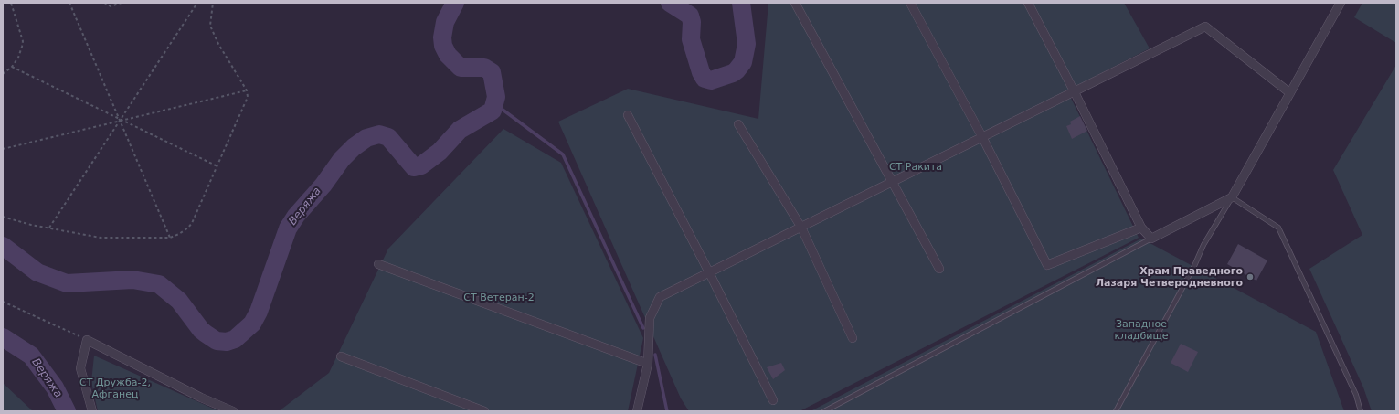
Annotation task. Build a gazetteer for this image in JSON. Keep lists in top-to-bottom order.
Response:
{
  "water": ["Веряжа"],
  "parks": [
    "СТ Ракита",
    "СТ Ветеран-2",
    "Западное кладбище",
    "СТ Дружба-2, Афганец"
  ],
  "places": ["Храм Праведного Лазаря Четверодневного"]
}
